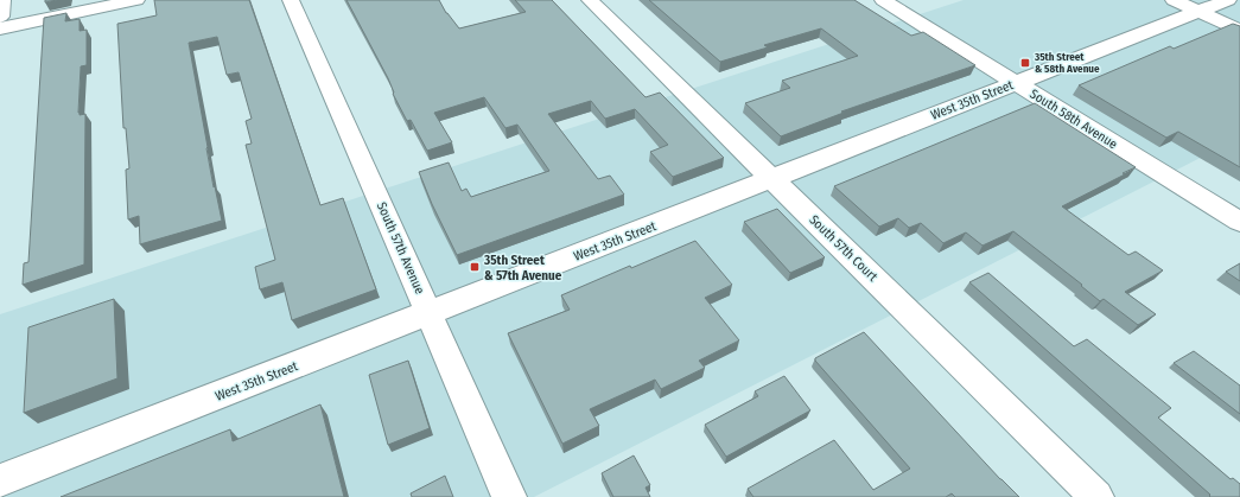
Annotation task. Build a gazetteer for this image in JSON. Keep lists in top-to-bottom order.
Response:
{
  "streets": {
    "street": [
      "West 35th Street",
      "South 58th Avenue",
      "South 57th Avenue",
      "South 57th Court"
    ]
  },
  "crossings": [
    ["West 35th Street", "South 58th Avenue"],
    ["West 35th Street", "South 57th Avenue"],
    ["West 35th Street", "South 57th Court"]
  ],
  "places": {
    "transit": ["35th Street & 58th Avenue", "35th Street & 57th Avenue"]
  }
}
